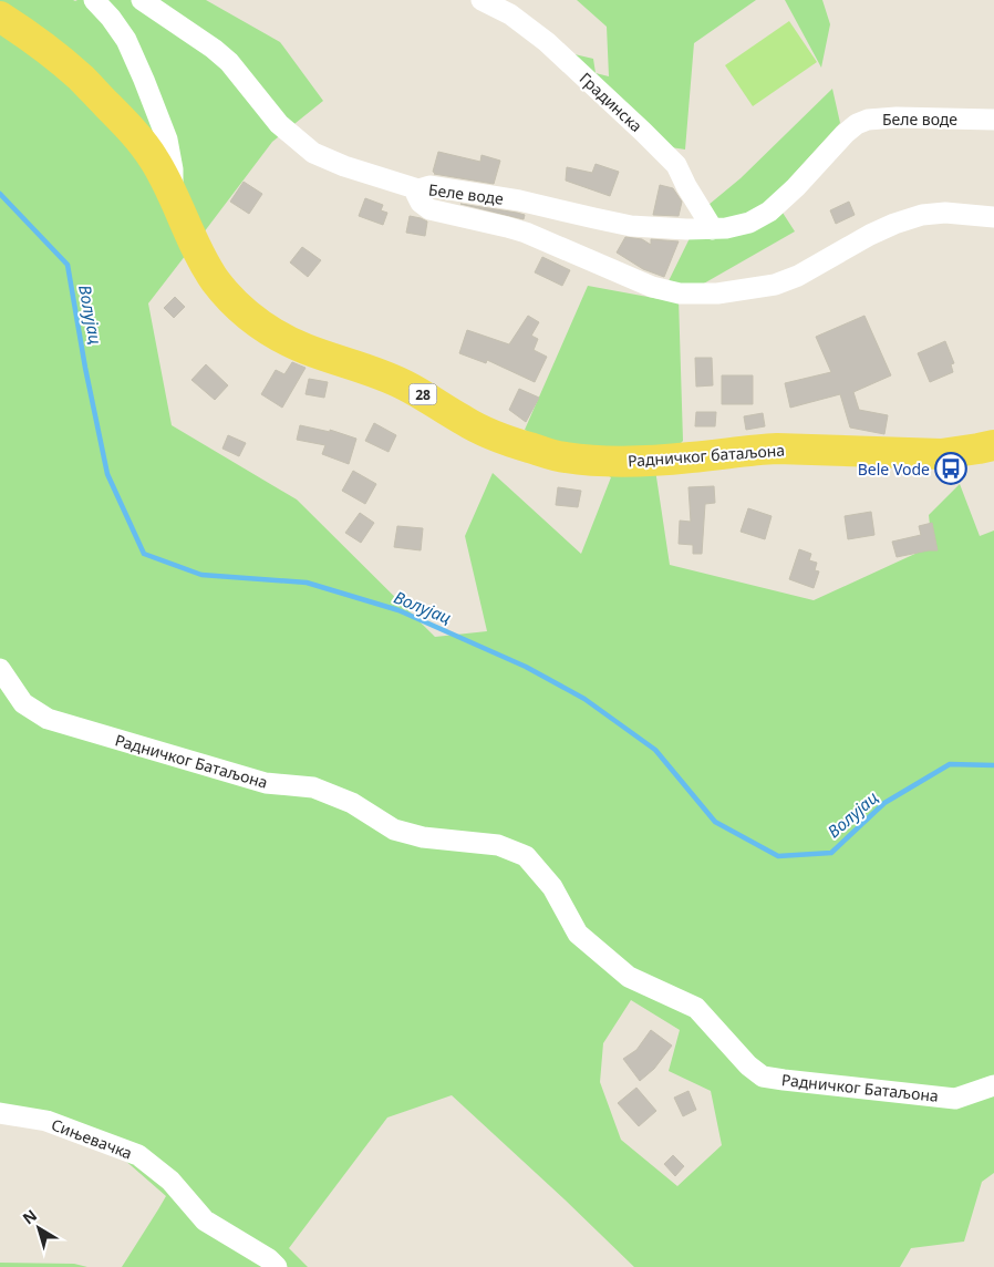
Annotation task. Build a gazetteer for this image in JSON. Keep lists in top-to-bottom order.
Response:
{
  "streets": {
    "main road": ["28", "Радничког батаљона"],
    "street": [
      "Градинска",
      "Беле воде",
      "Радничког Батаљона",
      "Сињевачка"
    ]
  },
  "crossings": [
    ["Градинска", "Беле воде"]
  ],
  "water": ["Волујац"],
  "places": {
    "bus stop": ["Bele Vode"]
  },
  "north": "top left"
}
